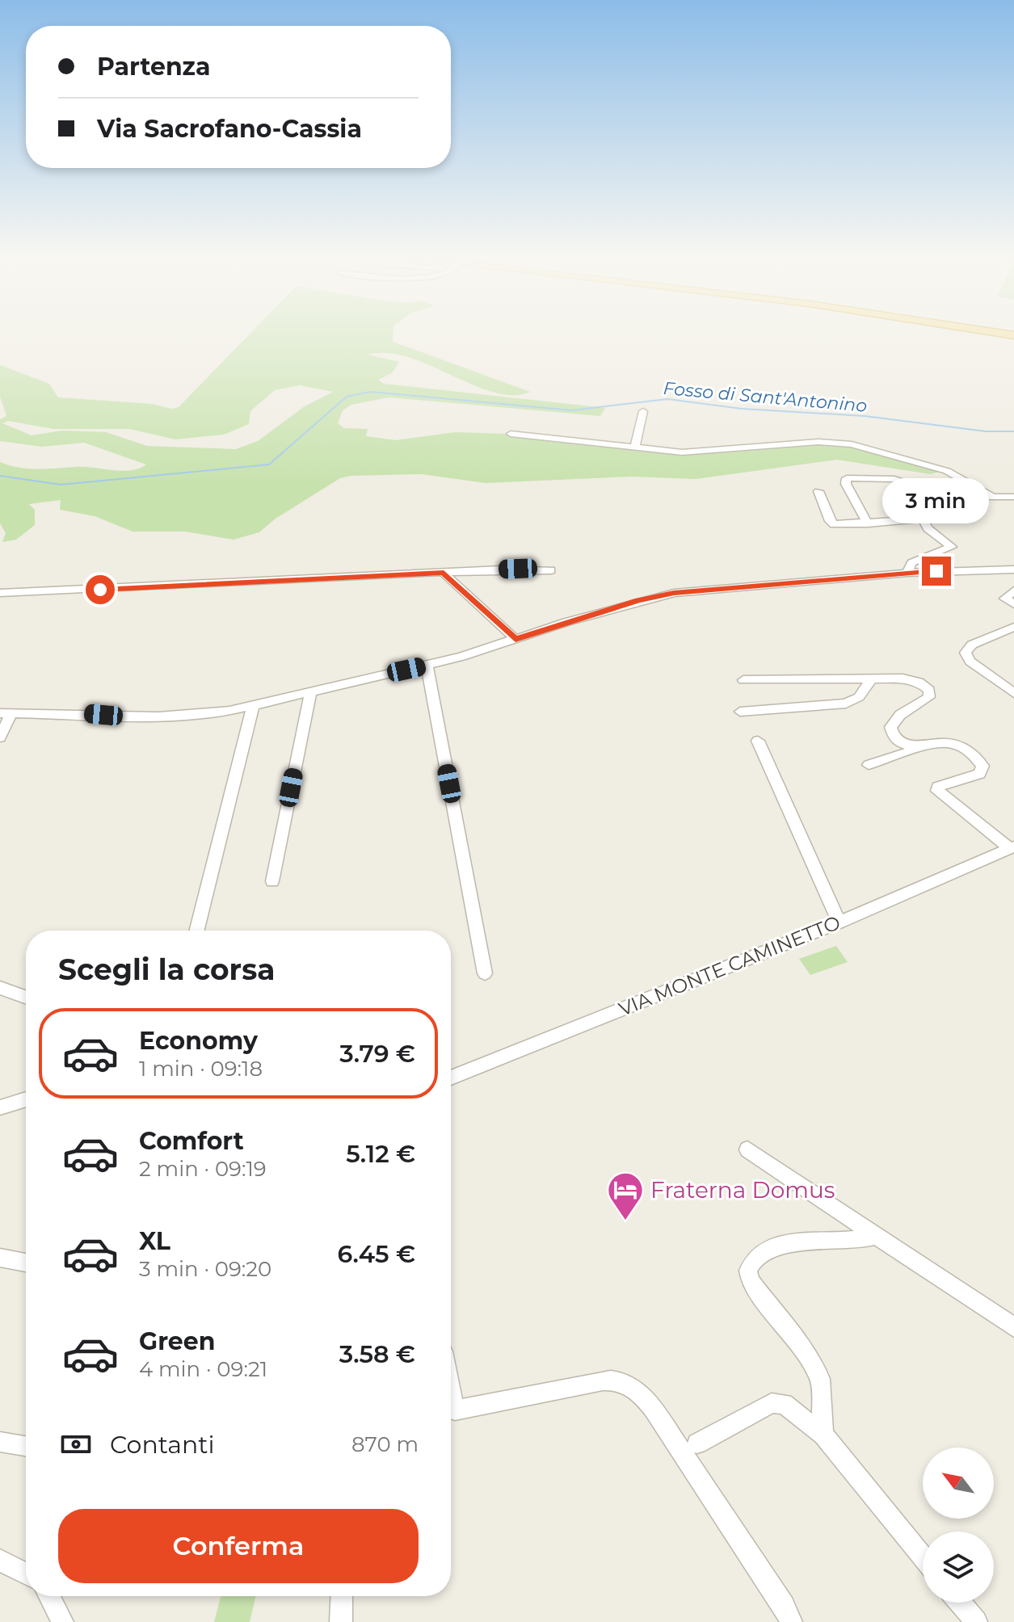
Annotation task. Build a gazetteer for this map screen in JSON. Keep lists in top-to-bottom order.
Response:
{
  "streets": {
    "street": ["VIA MONTE CAMINETTO"]
  },
  "water": ["Fosso di Sant'Antonino"],
  "places": {
    "hotel": ["Fraterna Domus"]
  },
  "north": "top left",
  "page": {
    "banner": ["Partenza", "Via Sacrofano-Cassia"],
    "bubble": "3 min",
    "heading": "Scegli la corsa",
    "list": [
      {
        "name": "Economy",
        "note": "1 min · 09:18",
        "value": "3.79 €"
      },
      {
        "name": "Comfort",
        "note": "2 min · 09:19",
        "value": "5.12 €"
      },
      {
        "name": "XL",
        "note": "3 min · 09:20",
        "value": "6.45 €"
      },
      {
        "name": "Green",
        "note": "4 min · 09:21",
        "value": "3.58 €"
      }
    ],
    "pay": ["Contanti", "870 m"],
    "buttons": "Conferma"
  }
}
